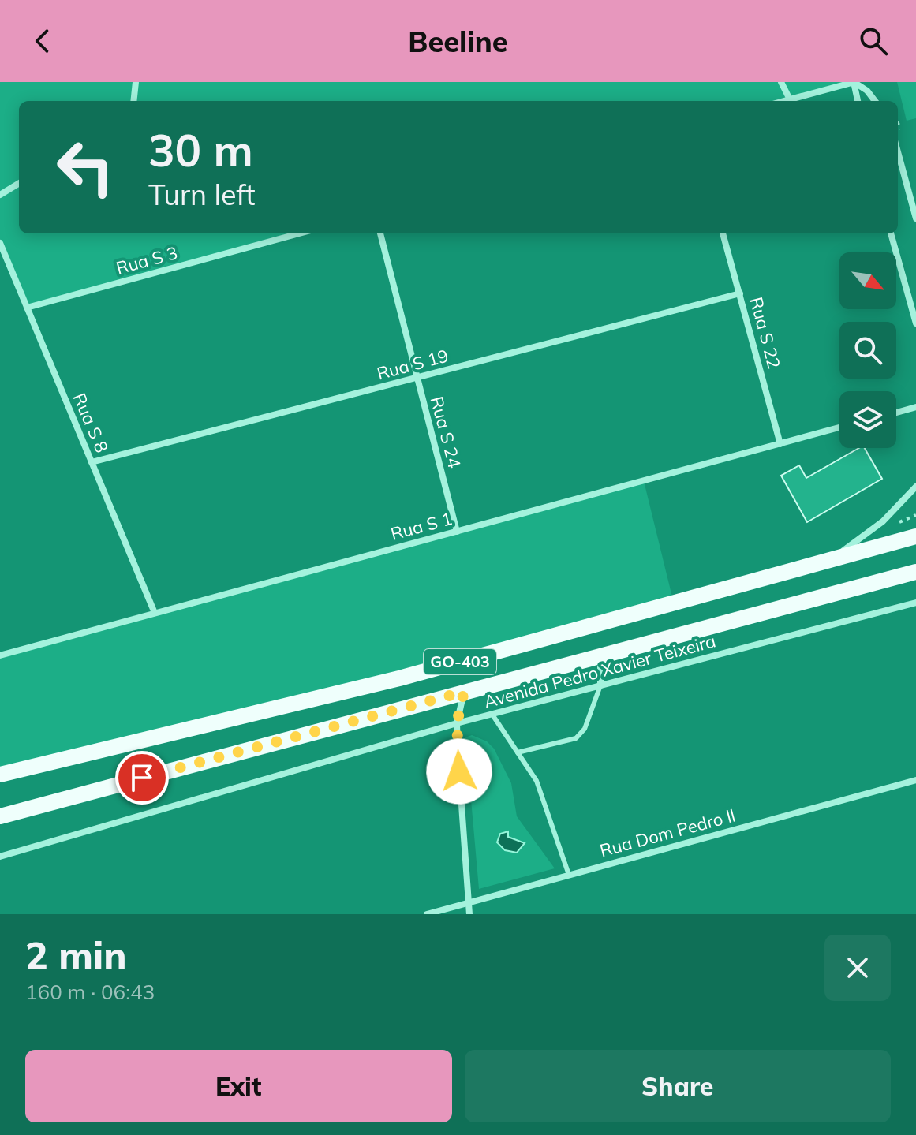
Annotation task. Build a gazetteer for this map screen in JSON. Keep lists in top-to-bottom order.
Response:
{
  "streets": {
    "main road": ["GO-403"],
    "street": [
      "Rua S 3",
      "Rua S 22",
      "Rua S 19",
      "Rua S 8",
      "Rua S 24",
      "Rua S 1",
      "Avenida Pedro Xavier Teixeira",
      "Rua Dom Pedro ll"
    ]
  },
  "crossings": [
    ["Rua S 3", "Rua S 8"],
    ["Rua S 22", "Rua S 19"],
    ["Rua S 22", "Rua S 1"],
    ["Rua S 19", "Rua S 8"],
    ["Rua S 19", "Rua S 24"],
    ["Rua S 8", "Rua S 1"],
    ["Rua S 24", "Rua S 1"]
  ],
  "north": "bottom right",
  "page": {
    "header": "Beeline",
    "turn": ["30 m", "Turn left"],
    "heading": ["2 min", "160 m · 06:43"],
    "buttons": ["Exit", "Share"]
  }
}
